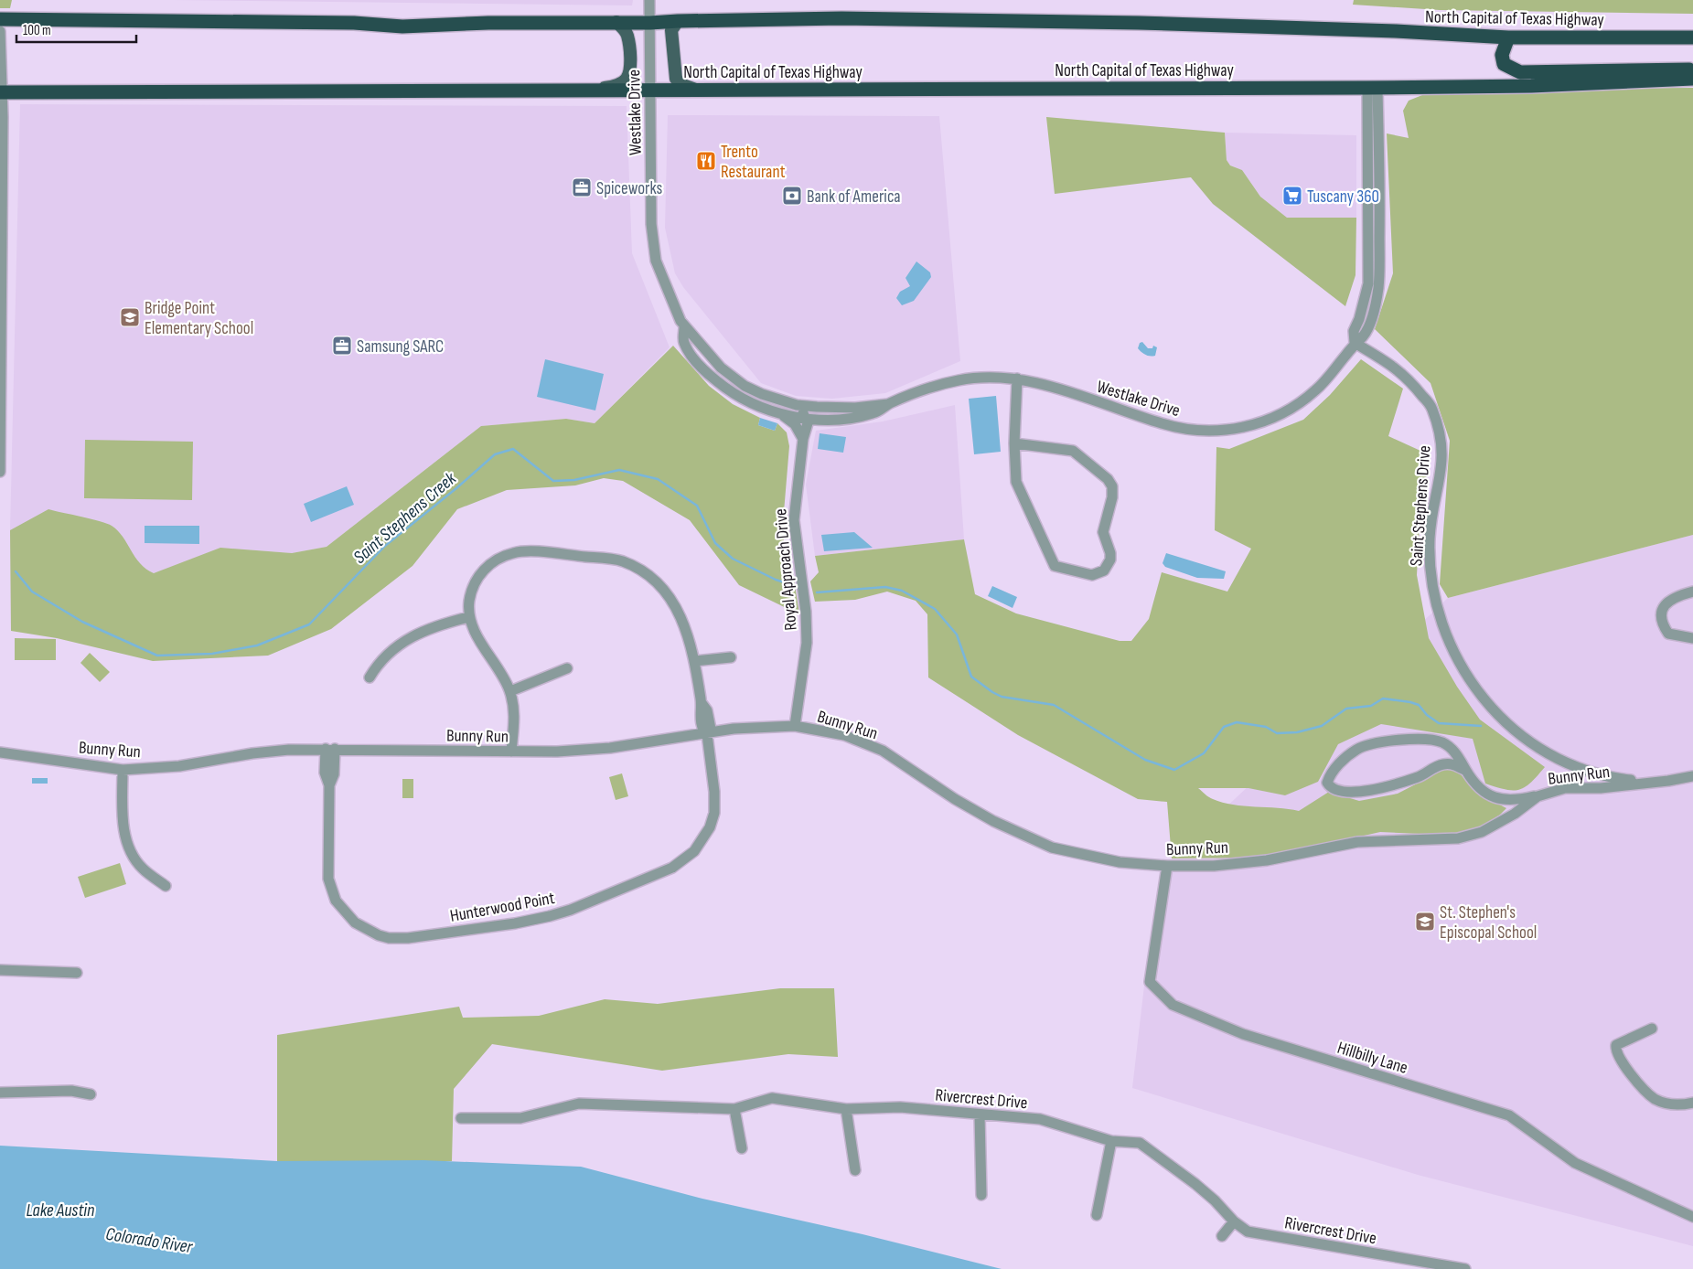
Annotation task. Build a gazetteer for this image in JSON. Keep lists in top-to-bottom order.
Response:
{
  "streets": {
    "highway": ["North Capital of Texas Highway"],
    "street": [
      "Westlake Drive",
      "Saint Stephens Drive",
      "Royal Approach Drive",
      "Bunny Run",
      "Hunterwood Point",
      "Hillbilly Lane",
      "Rivercrest Drive"
    ]
  },
  "crossings": [
    ["North Capital of Texas Highway", "Westlake Drive"],
    ["Westlake Drive", "Saint Stephens Drive"],
    ["Westlake Drive", "Royal Approach Drive"],
    ["Saint Stephens Drive", "Bunny Run"],
    ["Royal Approach Drive", "Bunny Run"],
    ["Bunny Run", "Hunterwood Point"],
    ["Bunny Run", "Hillbilly Lane"]
  ],
  "water": ["Saint Stephens Creek", "Lake Austin", "Colorado River"],
  "places": {
    "restaurant": ["Trento Restaurant"],
    "office": ["Spiceworks", "Samsung SARC"],
    "bank": ["Bank of America"],
    "supermarket": ["Tuscany 360"],
    "school or university": ["Bridge Point Elementary School", "St. Stephen's Episcopal School"]
  },
  "scale_bar": "100 m"
}
